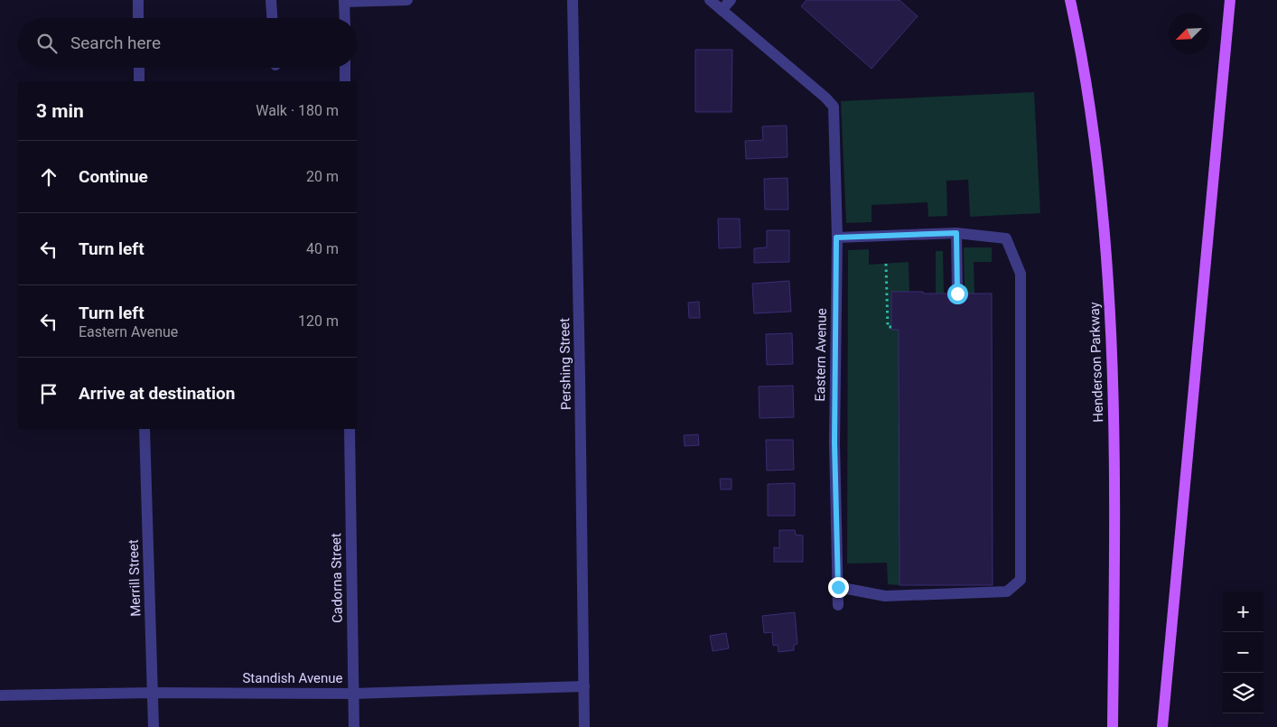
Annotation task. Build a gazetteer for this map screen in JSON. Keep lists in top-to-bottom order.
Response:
{
  "streets": {
    "main road": ["Henderson Parkway"],
    "street": [
      "Eastern Avenue",
      "Pershing Street",
      "Merrill Street",
      "Cadorna Street",
      "Standish Avenue"
    ]
  },
  "crossings": [
    ["Pershing Street", "Standish Avenue"],
    ["Merrill Street", "Standish Avenue"],
    ["Cadorna Street", "Standish Avenue"]
  ],
  "north": "bottom left",
  "page": {
    "search": "Search here",
    "heading": ["3 min", "Walk · 180 m"],
    "list": [
      ["Continue", "20 m"],
      ["Turn left", "40 m"],
      ["Turn left", "Eastern Avenue", "120 m"],
      "Arrive at destination"
    ],
    "map_buttons": ["+", "−"]
  }
}
